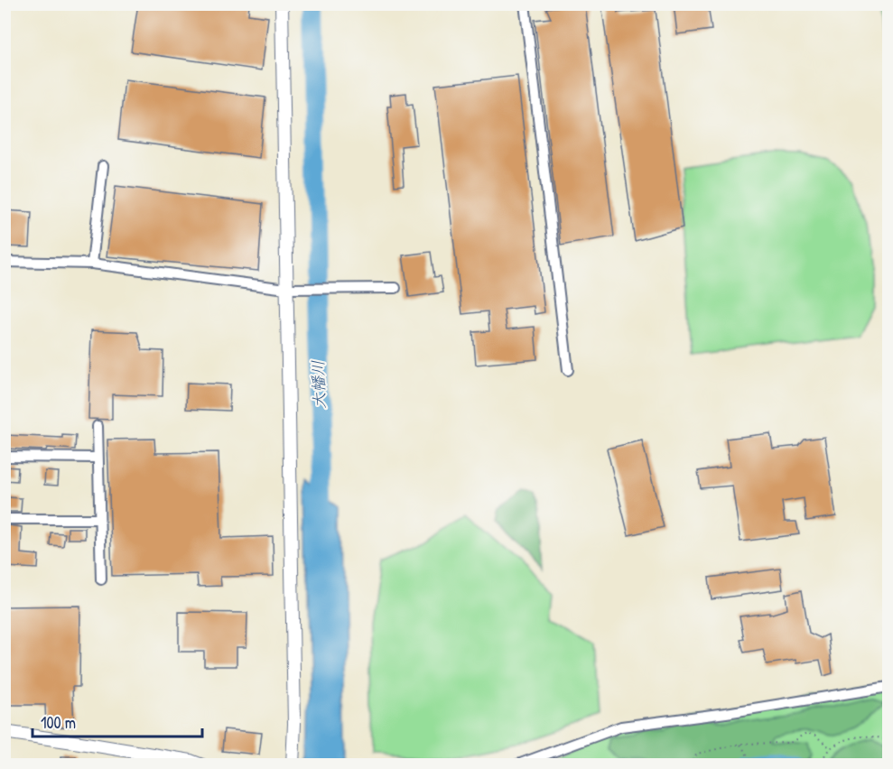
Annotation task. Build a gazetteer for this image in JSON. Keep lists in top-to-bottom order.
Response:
{
  "water": ["大幡川"],
  "scale_bar": "100 m"
}
